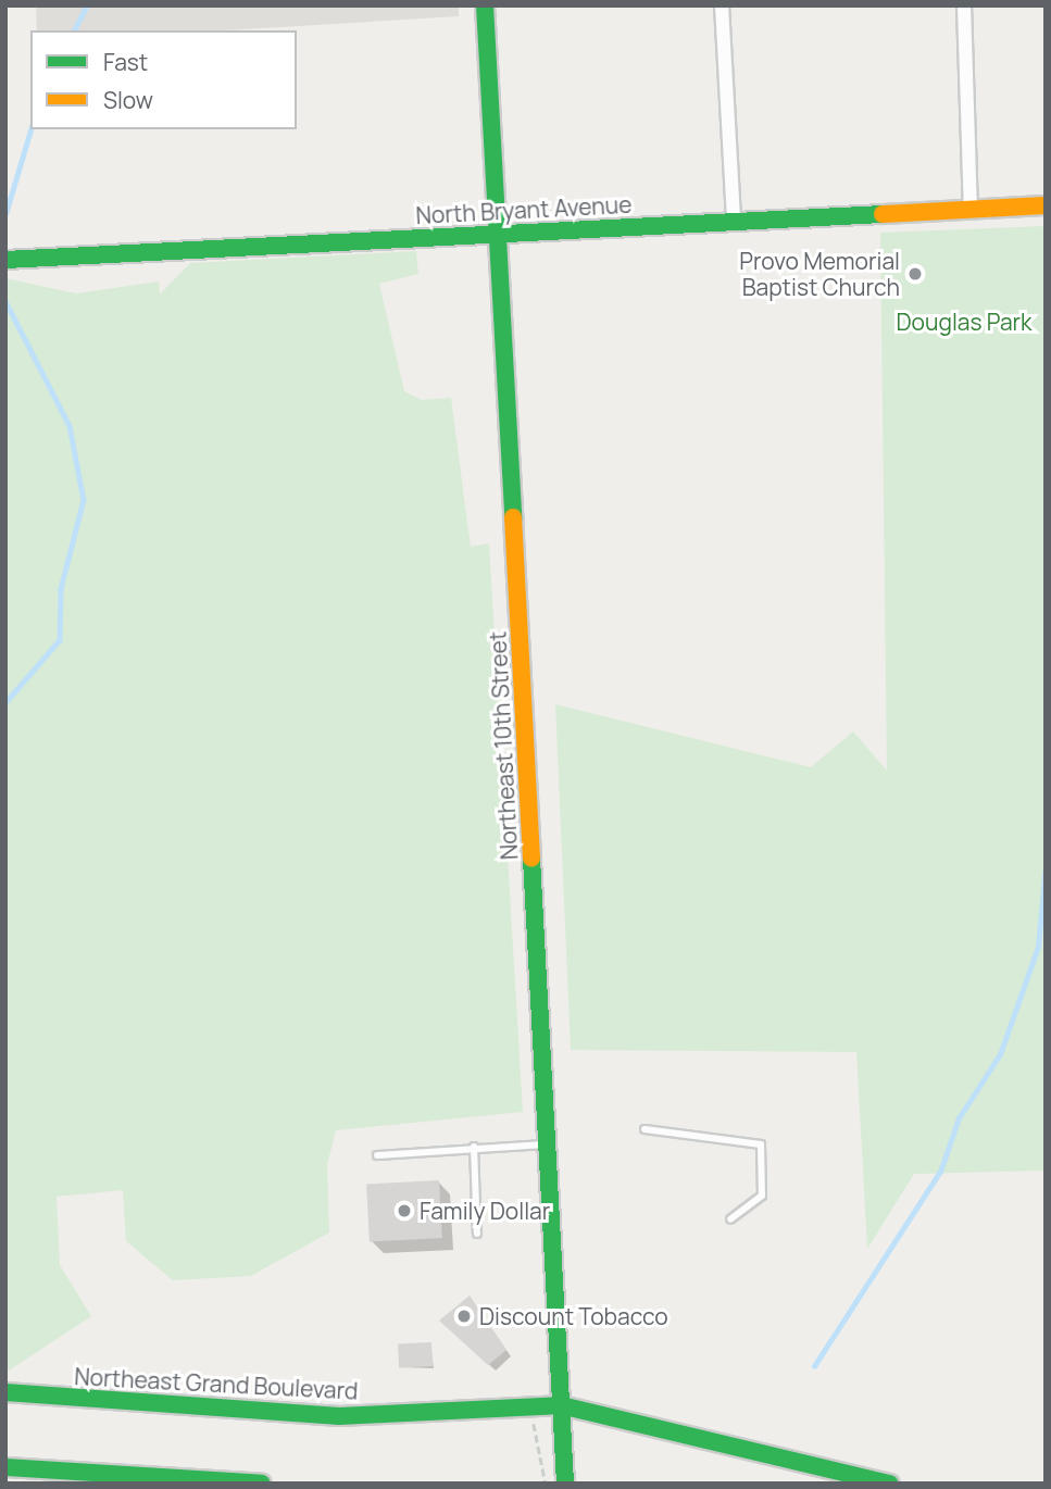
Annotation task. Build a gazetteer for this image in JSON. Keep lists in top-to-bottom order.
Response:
{
  "streets": {
    "main road": ["North Bryant Avenue", "Northeast 10th Street", "Northeast Grand Boulevard"]
  },
  "crossings": [
    ["North Bryant Avenue", "Northeast 10th Street"],
    ["Northeast 10th Street", "Northeast Grand Boulevard"]
  ],
  "parks": ["Douglas Park"],
  "places": ["Provo Memorial Baptist Church", "Family Dollar", "Discount Tobacco"],
  "legend": ["Fast", "Slow"]
}
